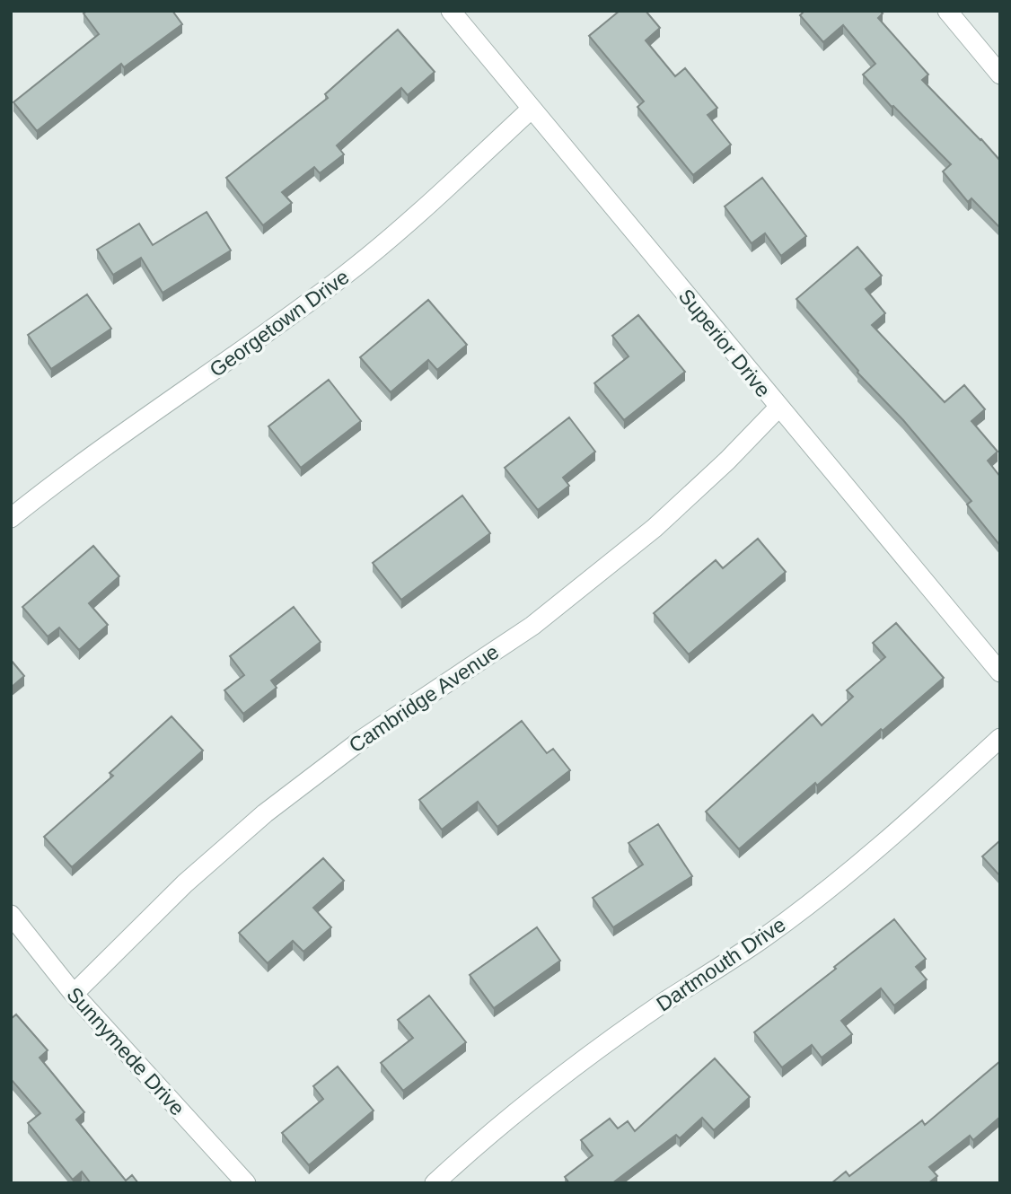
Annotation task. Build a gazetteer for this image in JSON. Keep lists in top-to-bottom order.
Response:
{
  "streets": {
    "street": [
      "Georgetown Drive",
      "Superior Drive",
      "Cambridge Avenue",
      "Dartmouth Drive",
      "Sunnymede Drive"
    ]
  },
  "crossings": [
    ["Georgetown Drive", "Superior Drive"],
    ["Superior Drive", "Cambridge Avenue"],
    ["Cambridge Avenue", "Sunnymede Drive"]
  ]
}
